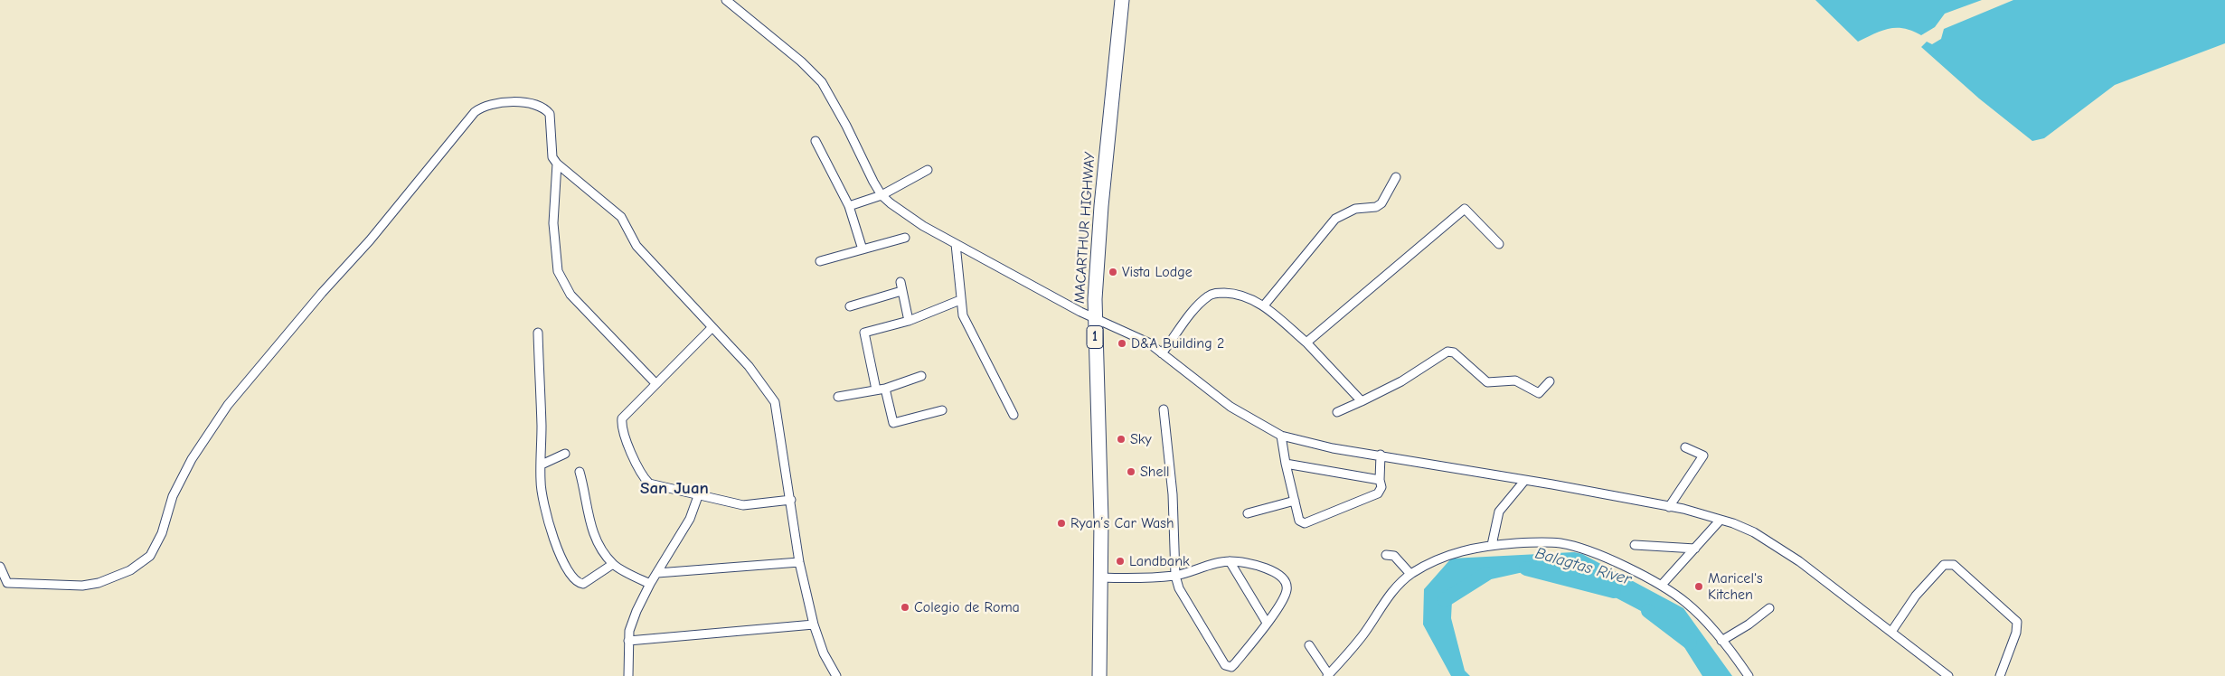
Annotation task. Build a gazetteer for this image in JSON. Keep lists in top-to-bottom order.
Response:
{
  "streets": {
    "highway": ["MACARTHUR HIGHWAY", "1"]
  },
  "districts": ["San Juan"],
  "water": ["Balagtas River"],
  "places": [
    "Vista Lodge",
    "D&A Building 2",
    "Sky",
    "Shell",
    "Ryan’s Car Wash",
    "Landbank",
    "Maricel's Kitchen",
    "Colegio de Roma"
  ]
}
